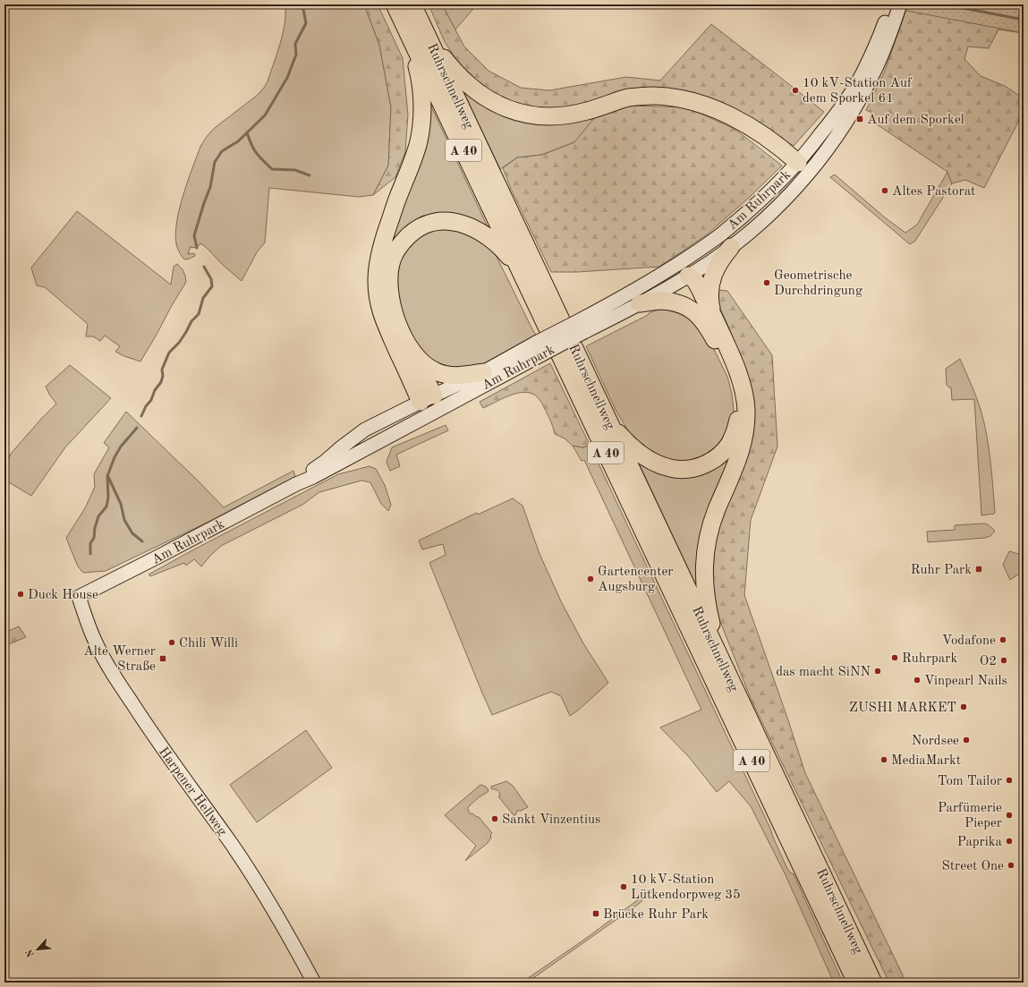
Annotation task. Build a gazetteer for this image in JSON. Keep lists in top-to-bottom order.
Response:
{
  "streets": {
    "highway": ["Ruhrschnellweg", "A 40"],
    "main road": ["Am Ruhrpark", "Harpener Hellweg"]
  },
  "crossings": [
    ["Am Ruhrpark", "Harpener Hellweg"]
  ],
  "places": {
    "other": [
      "10 kV-Station Auf dem Sporkel 61",
      "Altes Pastorat",
      "Geometrische Durchdringung",
      "Gartencenter Augsburg",
      "Duck House",
      "Vodafone",
      "Chili Willi",
      "Ruhrpark",
      "O2",
      "das macht SiNN",
      "Vinpearl Nails",
      "ZUSHI MARKET",
      "Nordsee",
      "MediaMarkt",
      "Tom Tailor",
      "Parfümerie Pieper",
      "Sankt Vinzentius",
      "Paprika",
      "Street One",
      "10 kV-Station Lütkendorpweg 35"
    ],
    "transit": [
      "Auf dem Sporkel",
      "Ruhr Park",
      "Alte Werner Straße",
      "Brücke Ruhr Park"
    ]
  },
  "north": "bottom left"
}
